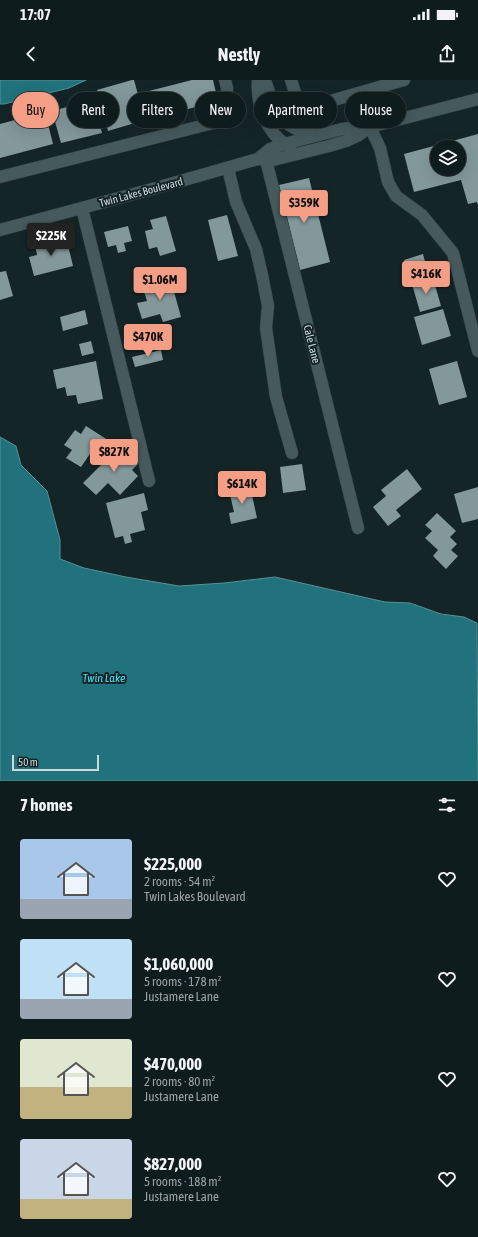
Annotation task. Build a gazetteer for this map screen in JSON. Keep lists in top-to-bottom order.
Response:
{
  "streets": {
    "street": ["Twin Lakes Boulevard", "Cale Lane"]
  },
  "crossings": [
    ["Twin Lakes Boulevard", "Cale Lane"]
  ],
  "water": ["Twin Lake"],
  "scale_bar": "50 m",
  "page": {
    "status": "17:07",
    "header": "Nestly",
    "chip": [
      "Buy",
      "Rent",
      "Filters",
      "New",
      "Apartment",
      "House"
    ],
    "price": [
      "$359K",
      "$225K",
      "$416K",
      "$1.06M",
      "$470K",
      "$827K",
      "$614K"
    ],
    "scale": "50 m",
    "heading": "7 homes",
    "list": [
      {
        "name": "$225,000",
        "note": "2 rooms · 54 m² · Twin Lakes Boulevard"
      },
      {
        "name": "$1,060,000",
        "note": "5 rooms · 178 m² · Justamere Lane"
      },
      {
        "name": "$470,000",
        "note": "2 rooms · 80 m² · Justamere Lane"
      },
      {
        "name": "$827,000",
        "note": "5 rooms · 188 m² · Justamere Lane"
      }
    ]
  }
}
